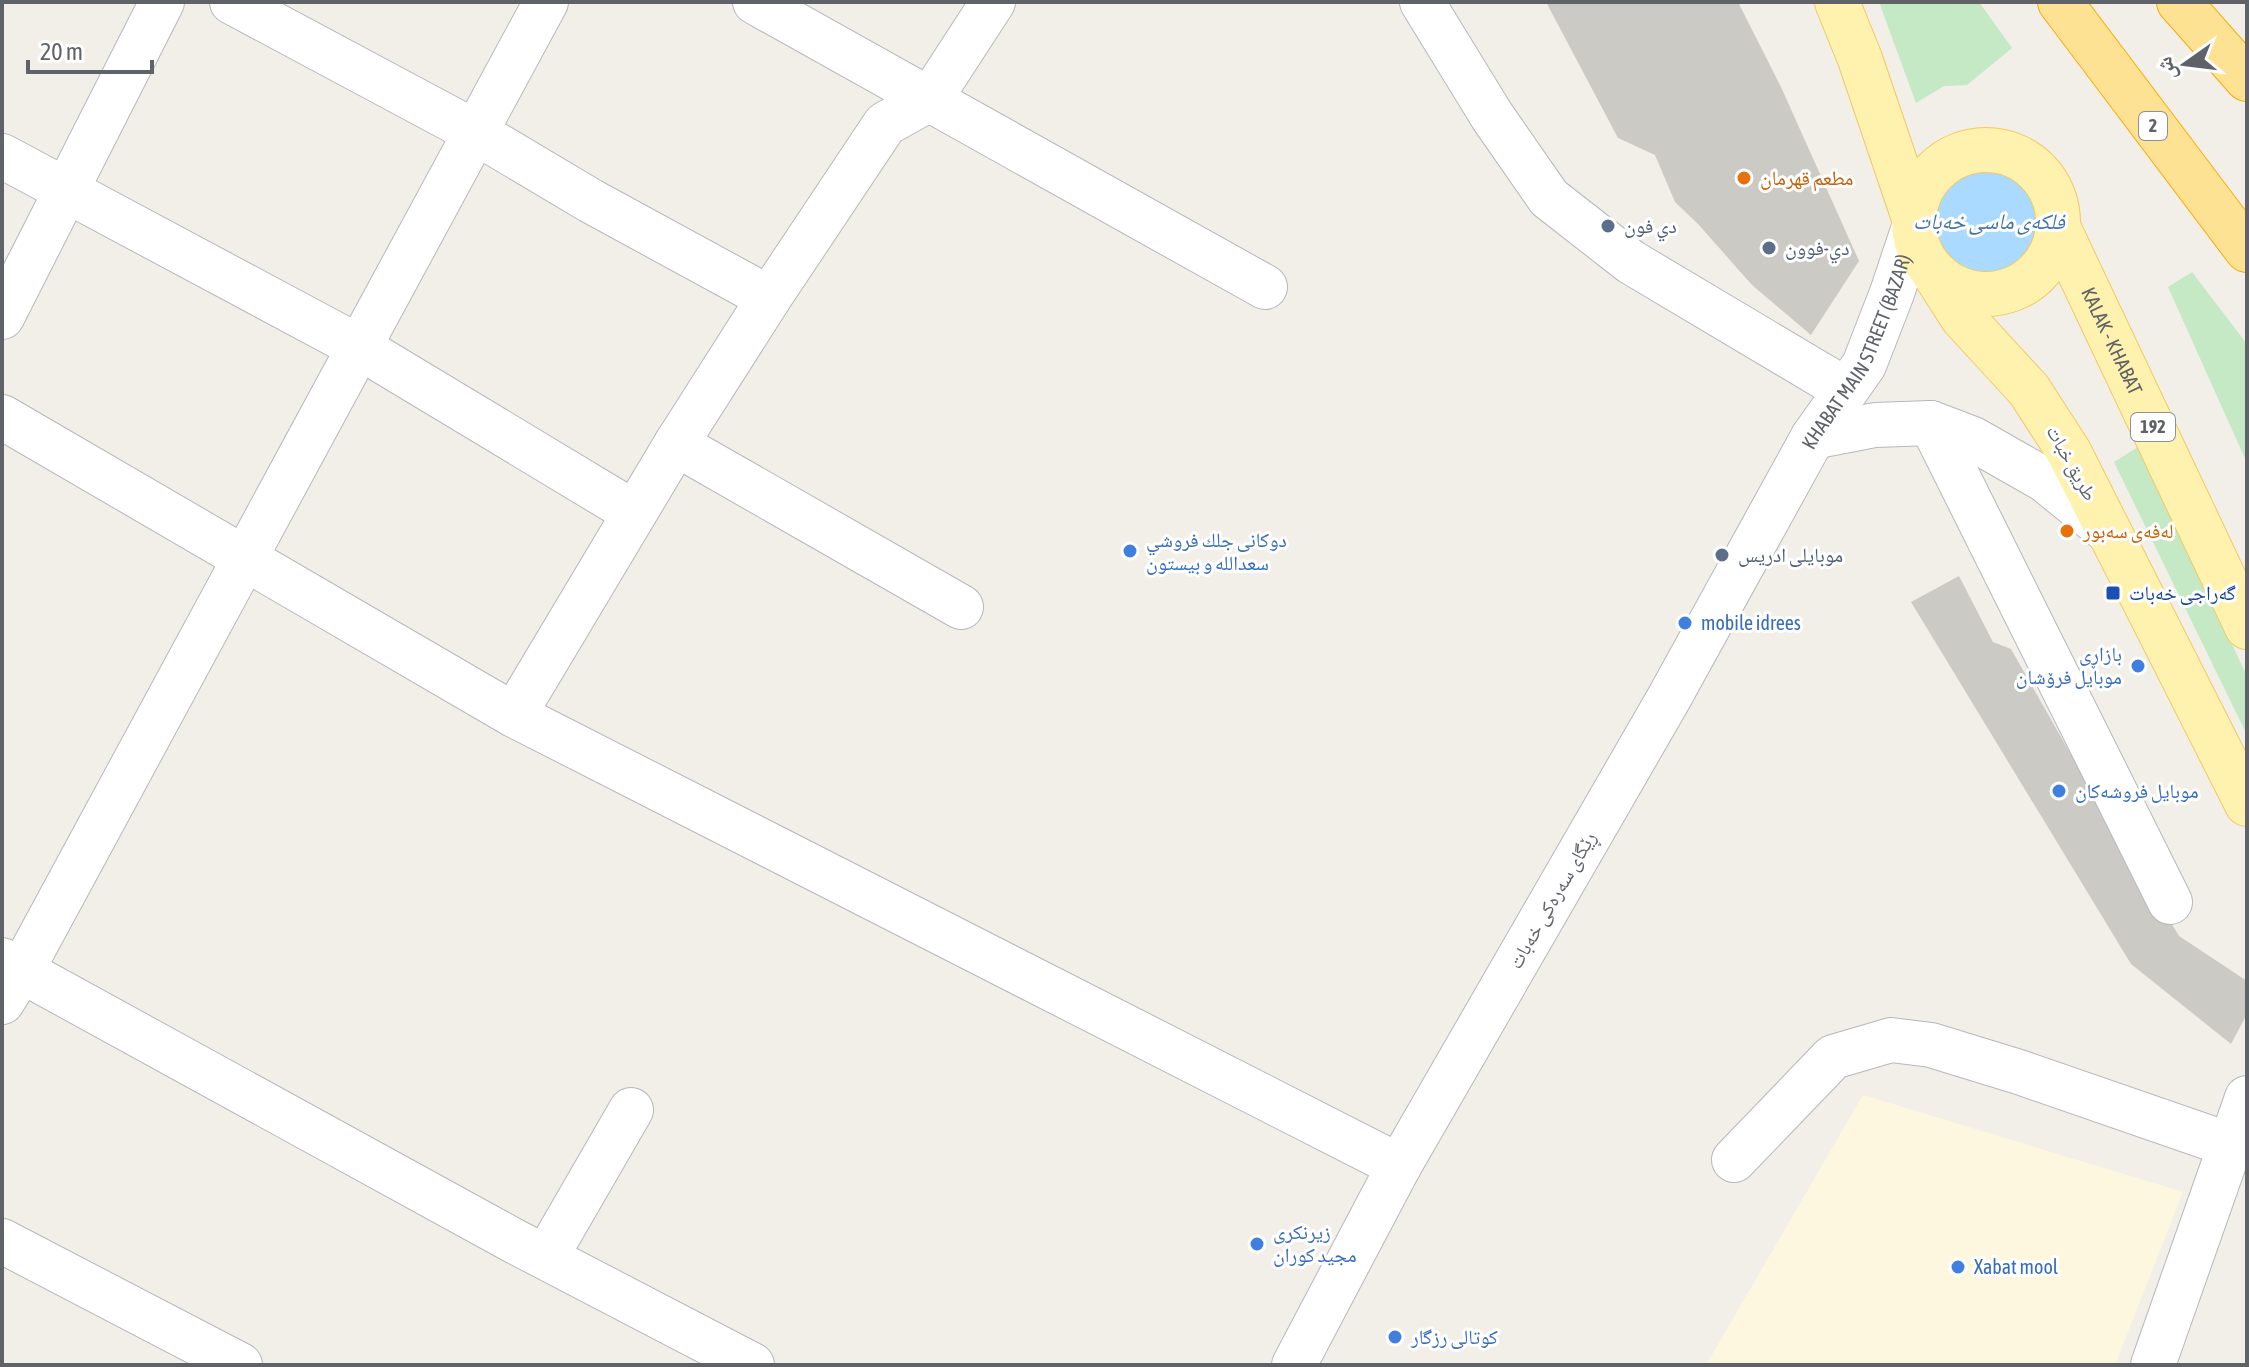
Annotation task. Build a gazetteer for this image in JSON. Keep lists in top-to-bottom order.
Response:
{
  "streets": {
    "highway": ["2"],
    "main road": ["KALAK - KHABAT", "192", "طريق خبات"],
    "street": ["KHABAT MAIN STREET (BAZAR)", "ڕێگای سەرەکی خەبات"]
  },
  "crossings": [
    ["KHABAT MAIN STREET (BAZAR)", "KALAK - KHABAT"],
    ["KHABAT MAIN STREET (BAZAR)", "طريق خبات"],
    ["KHABAT MAIN STREET (BAZAR)", "ڕێگای سەرەکی خەبات"],
    ["KALAK - KHABAT", "طريق خبات"]
  ],
  "water": ["فلکەی ماسی خەبات"],
  "places": {
    "other": [
      "مطعم قهرمان",
      "دي فون",
      "دي-فوون",
      "لەفەی سەبور",
      "دوكانى جلك فروشي سعدالله و بيستون",
      "موبايلى ادريس",
      "mobile idrees",
      "بازاڕی موبایل فرۆشان",
      "موبایل فروشەکان",
      "زيرنكرى مجيد كوران",
      "Xabat mool",
      "كوتالى رزگار"
    ],
    "transit": ["گەراجی خەبات"]
  },
  "scale_bar": "20 m",
  "north": "left"
}
